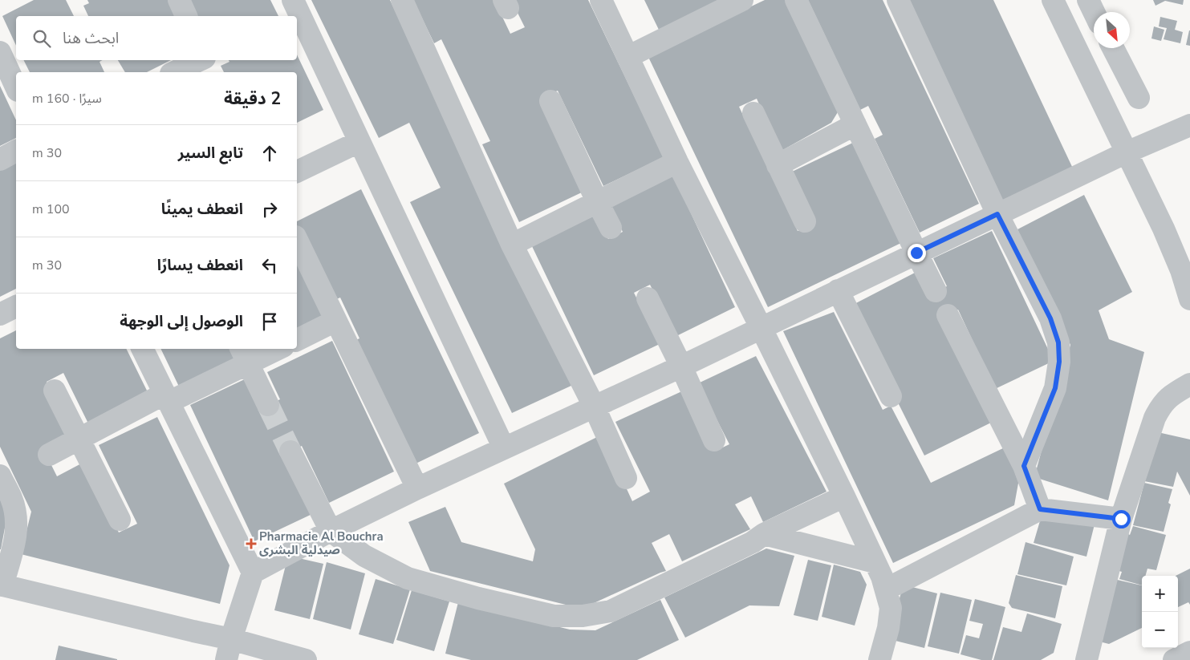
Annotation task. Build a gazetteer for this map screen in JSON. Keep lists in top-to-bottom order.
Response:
{
  "places": {
    "health": ["Pharmacie Al Bouchra صيدلية البشرى"]
  },
  "north": "bottom right",
  "page": {
    "search": "ابحث هنا",
    "heading": ["2 دقيقة", "سيرًا · 160 m"],
    "list": [
      ["تابع السير", "30 m"],
      ["انعطف يمينًا", "100 m"],
      ["انعطف يسارًا", "30 m"],
      "الوصول إلى الوجهة"
    ],
    "map_buttons": ["+", "−"]
  }
}
